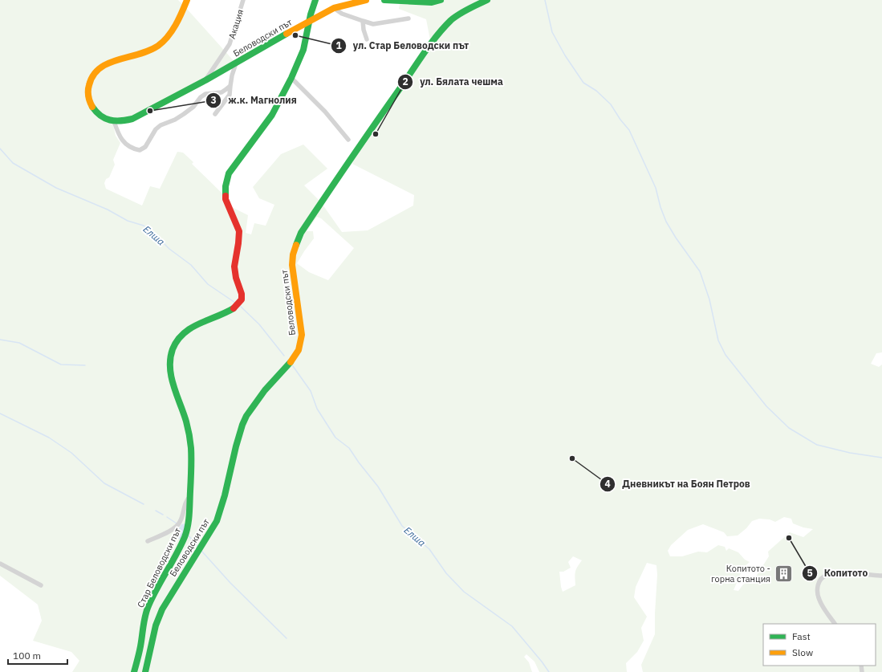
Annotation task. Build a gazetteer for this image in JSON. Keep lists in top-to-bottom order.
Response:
{
  "streets": {
    "street": ["Акация", "Беловодски път", "Стар Беловодски път"]
  },
  "crossings": [
    ["Акация", "Беловодски път"],
    ["Беловодски път", "Стар Беловодски път"]
  ],
  "water": ["Елша"],
  "places": {
    "other": [
      "ул. Стар Беловодски път",
      "ж.к. Магнолия",
      "ул. Бялата чешма",
      "Дневникът на Боян Петров",
      "Копитото"
    ],
    "building": ["Копитото - горна станция"]
  },
  "legend": ["Fast", "Slow"],
  "scale_bar": "100 m"
}
